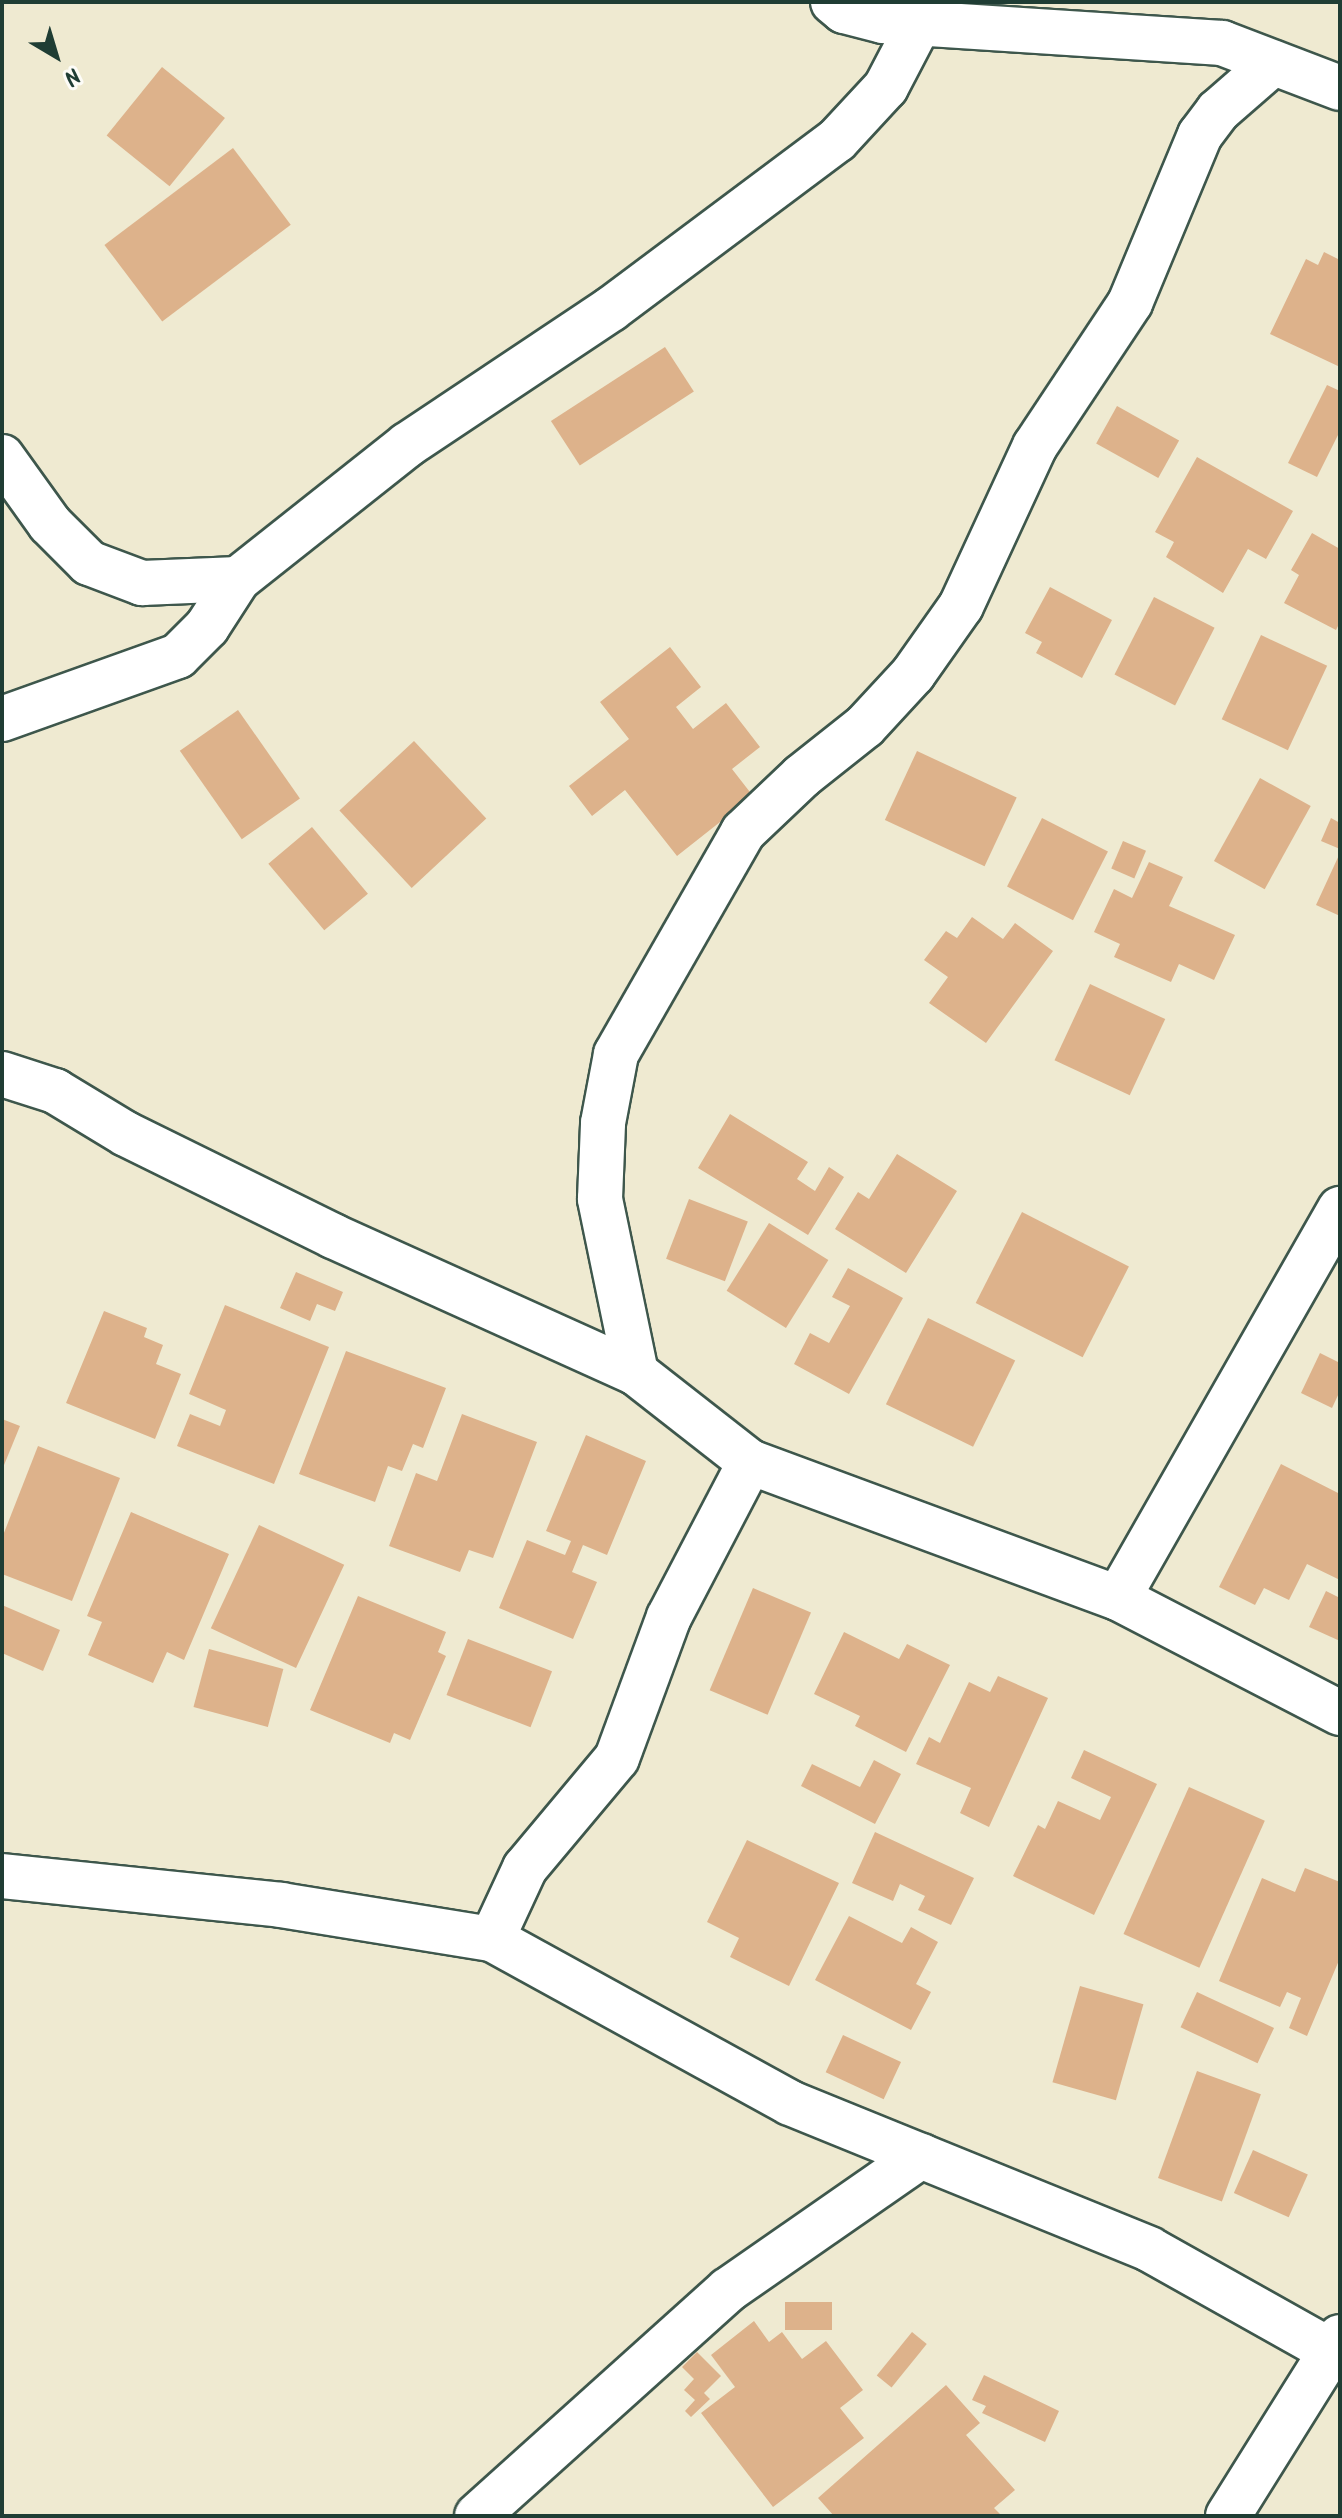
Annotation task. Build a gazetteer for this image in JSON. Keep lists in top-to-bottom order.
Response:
{
  "north": "bottom right"
}
